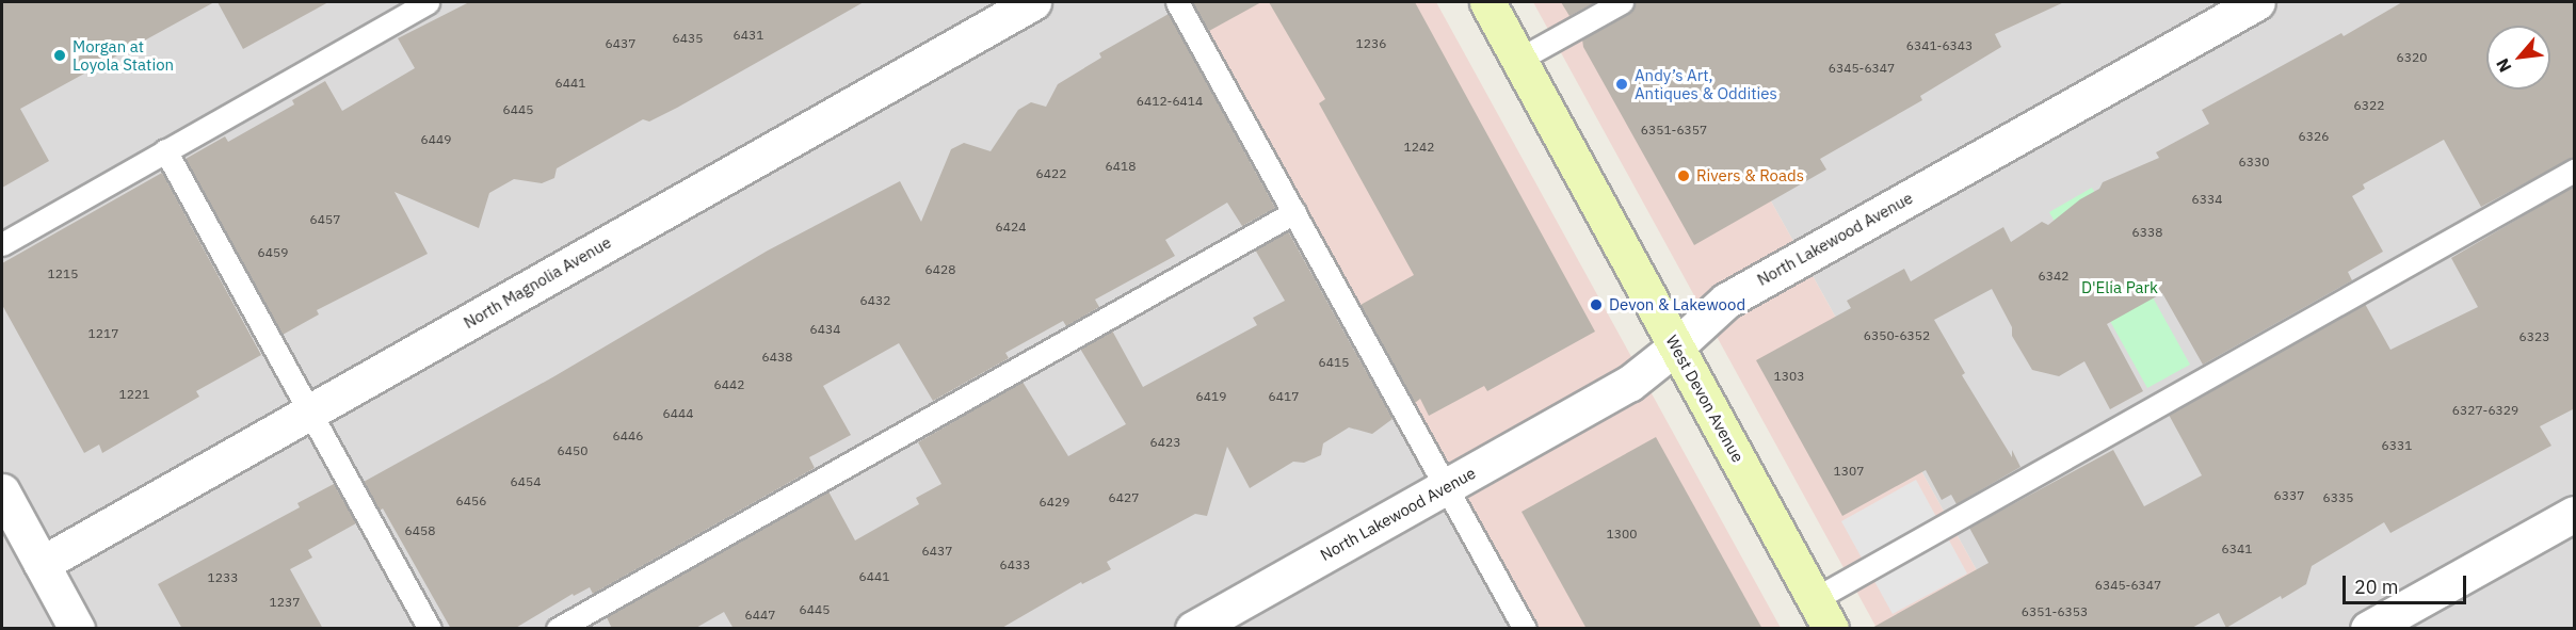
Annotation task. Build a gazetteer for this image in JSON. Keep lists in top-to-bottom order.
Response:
{
  "streets": {
    "main road": ["West Devon Avenue"],
    "street": ["North Lakewood Avenue", "North Magnolia Avenue"]
  },
  "crossings": [
    ["North Lakewood Avenue", "West Devon Avenue"]
  ],
  "parks": ["D'Elia Park"],
  "places": [
    "Morgan at Loyola Station",
    "Andy’s Art, Antiques & Oddities",
    "Rivers & Roads",
    "Devon & Lakewood"
  ],
  "house_numbers": [
    "6431",
    "6435",
    "6437",
    "1236",
    "6341-6343",
    "6320",
    "6345-6347",
    "6441",
    "6412-6414",
    "6322",
    "6445",
    "6351-6357",
    "6326",
    "6449",
    "1242",
    "6330",
    "6418",
    "6422",
    "6334",
    "6457",
    "6424",
    "6338",
    "6459",
    "6428",
    "1215",
    "6342",
    "6432",
    "6434",
    "1217",
    "6350-6352",
    "6323",
    "6438",
    "6415",
    "1303",
    "6442",
    "1221",
    "6419",
    "6417",
    "6327-6329",
    "6444",
    "6446",
    "6423",
    "6331",
    "6450",
    "1307",
    "6454",
    "6337",
    "6427",
    "6335",
    "6456",
    "6429",
    "6458",
    "1300",
    "6341",
    "6437",
    "6433",
    "6441",
    "1233",
    "6345-6347",
    "1237",
    "6445",
    "6351-6353",
    "6447"
  ],
  "scale_bar": "20 m",
  "north": "bottom left"
}
